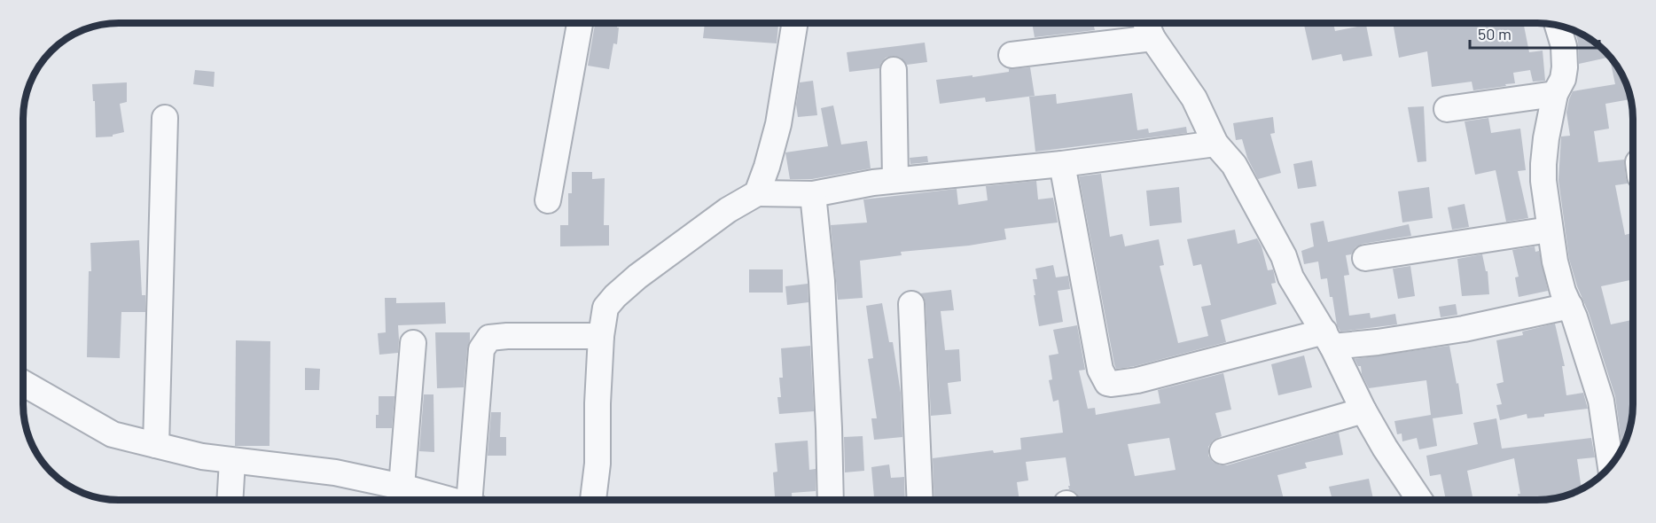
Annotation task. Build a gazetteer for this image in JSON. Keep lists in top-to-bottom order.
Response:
{
  "scale_bar": "50 m"
}
